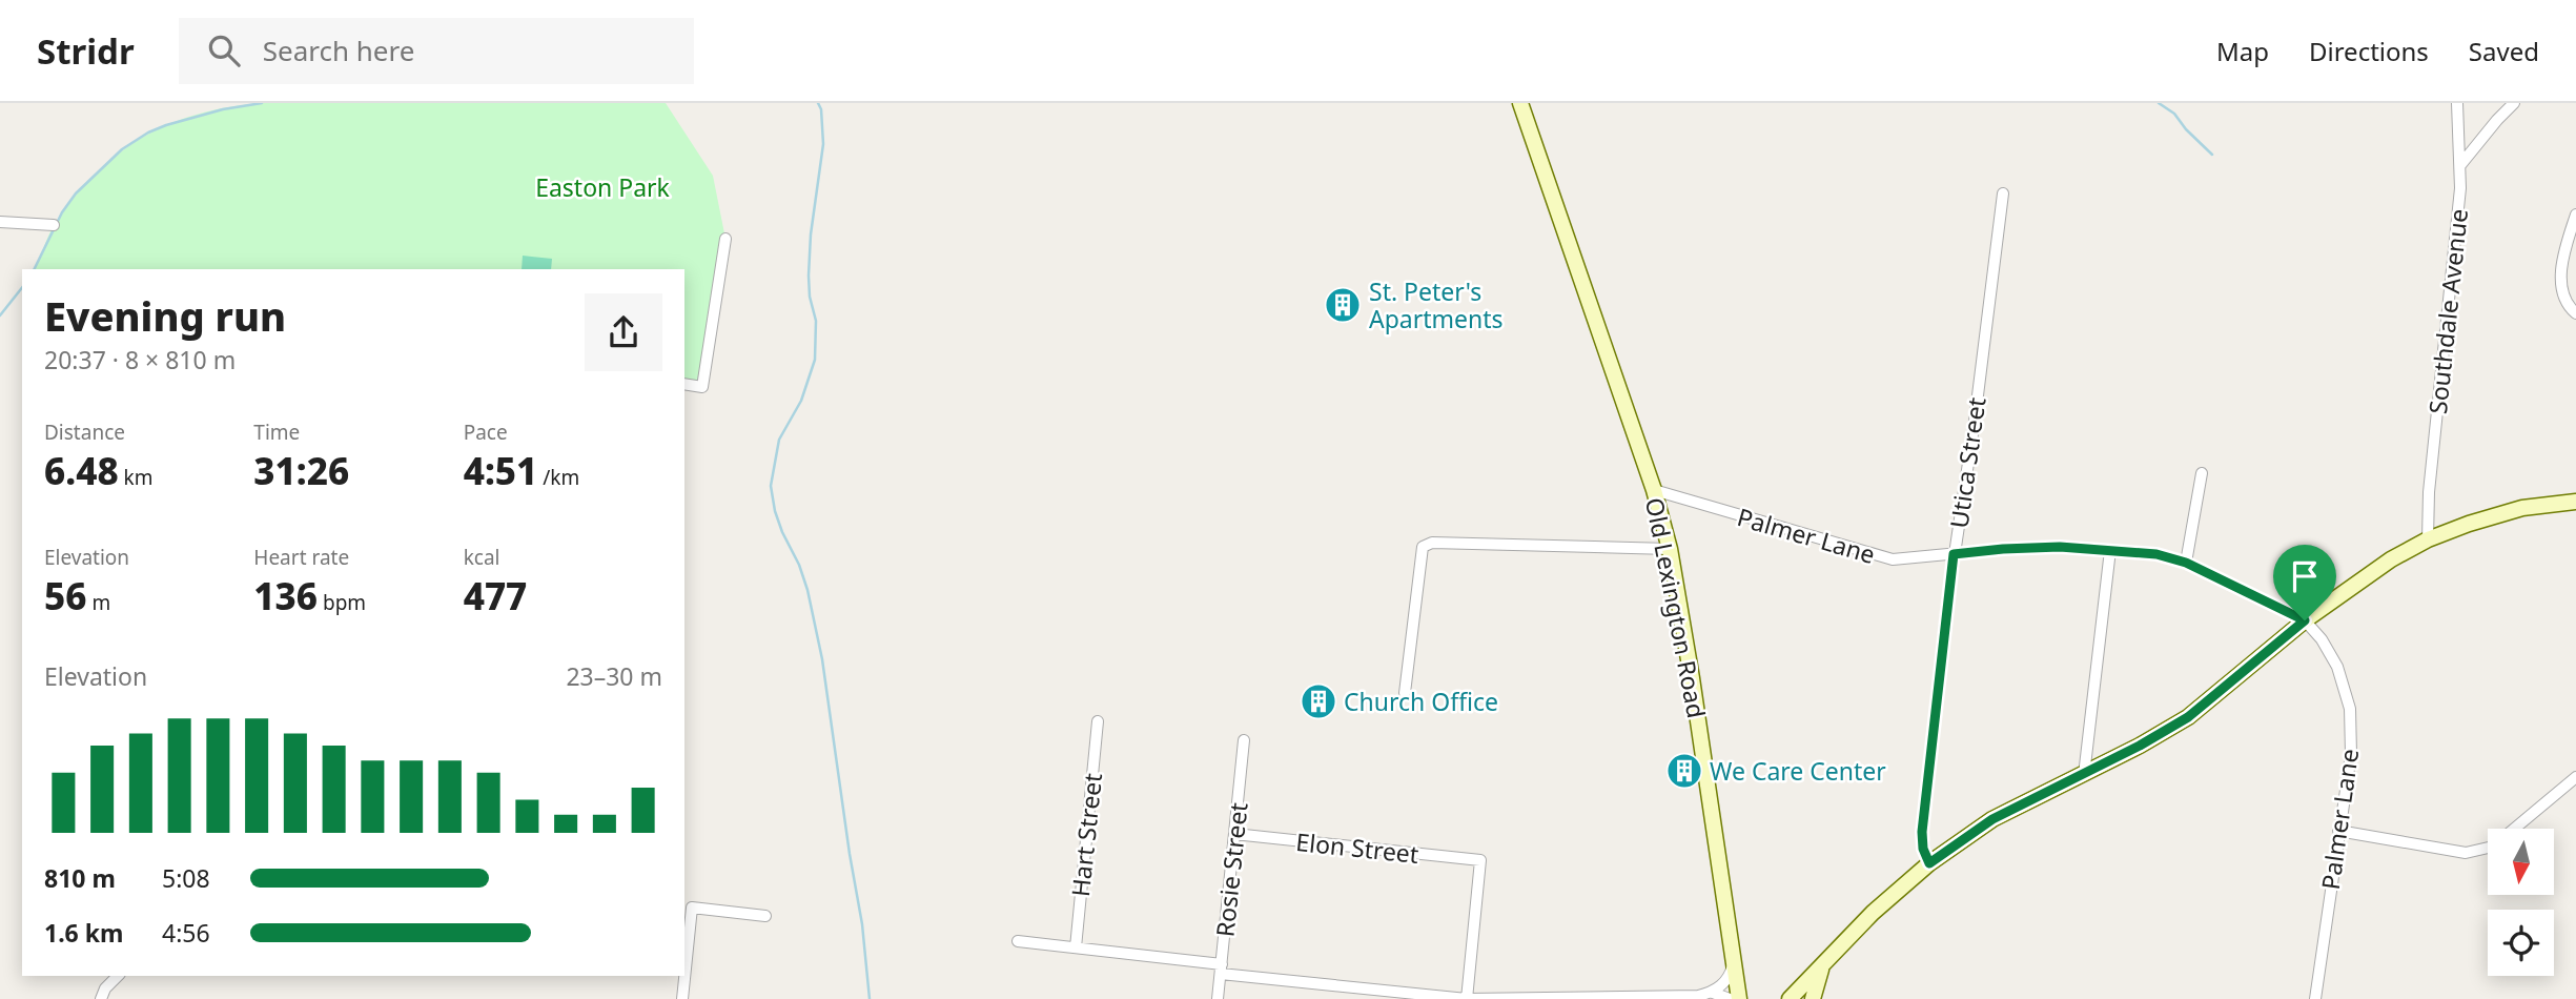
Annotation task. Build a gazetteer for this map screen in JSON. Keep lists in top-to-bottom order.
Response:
{
  "streets": {
    "main road": ["Old Lexington Road"],
    "street": [
      "Southdale Avenue",
      "Utica Street",
      "Palmer Lane",
      "Hart Street",
      "Elon Street",
      "Rosie Street"
    ]
  },
  "crossings": [
    ["Utica Street", "Palmer Lane"],
    ["Palmer Lane", "Old Lexington Road"],
    ["Elon Street", "Rosie Street"]
  ],
  "parks": ["Easton Park"],
  "places": {
    "building": ["St. Peter's Apartments", "Church Office", "We Care Center"]
  },
  "north": "bottom",
  "page": {
    "header": "Stridr",
    "search": "Search here",
    "nav": ["Map", "Directions", "Saved"],
    "heading": ["Evening run", "20:37 · 8 × 810 m"],
    "stats": [
      ["Distance", "6.48 km"],
      ["Time", "31:26"],
      ["Pace", "4:51 /km"],
      ["Elevation", "56 m"],
      ["Heart rate", "136 bpm"],
      ["kcal", "477"]
    ],
    "chart": ["Elevation", "23–30 m"],
    "list": [
      {
        "name": "810 m",
        "note": "5:08"
      },
      {
        "name": "1.6 km",
        "note": "4:56"
      }
    ]
  }
}
